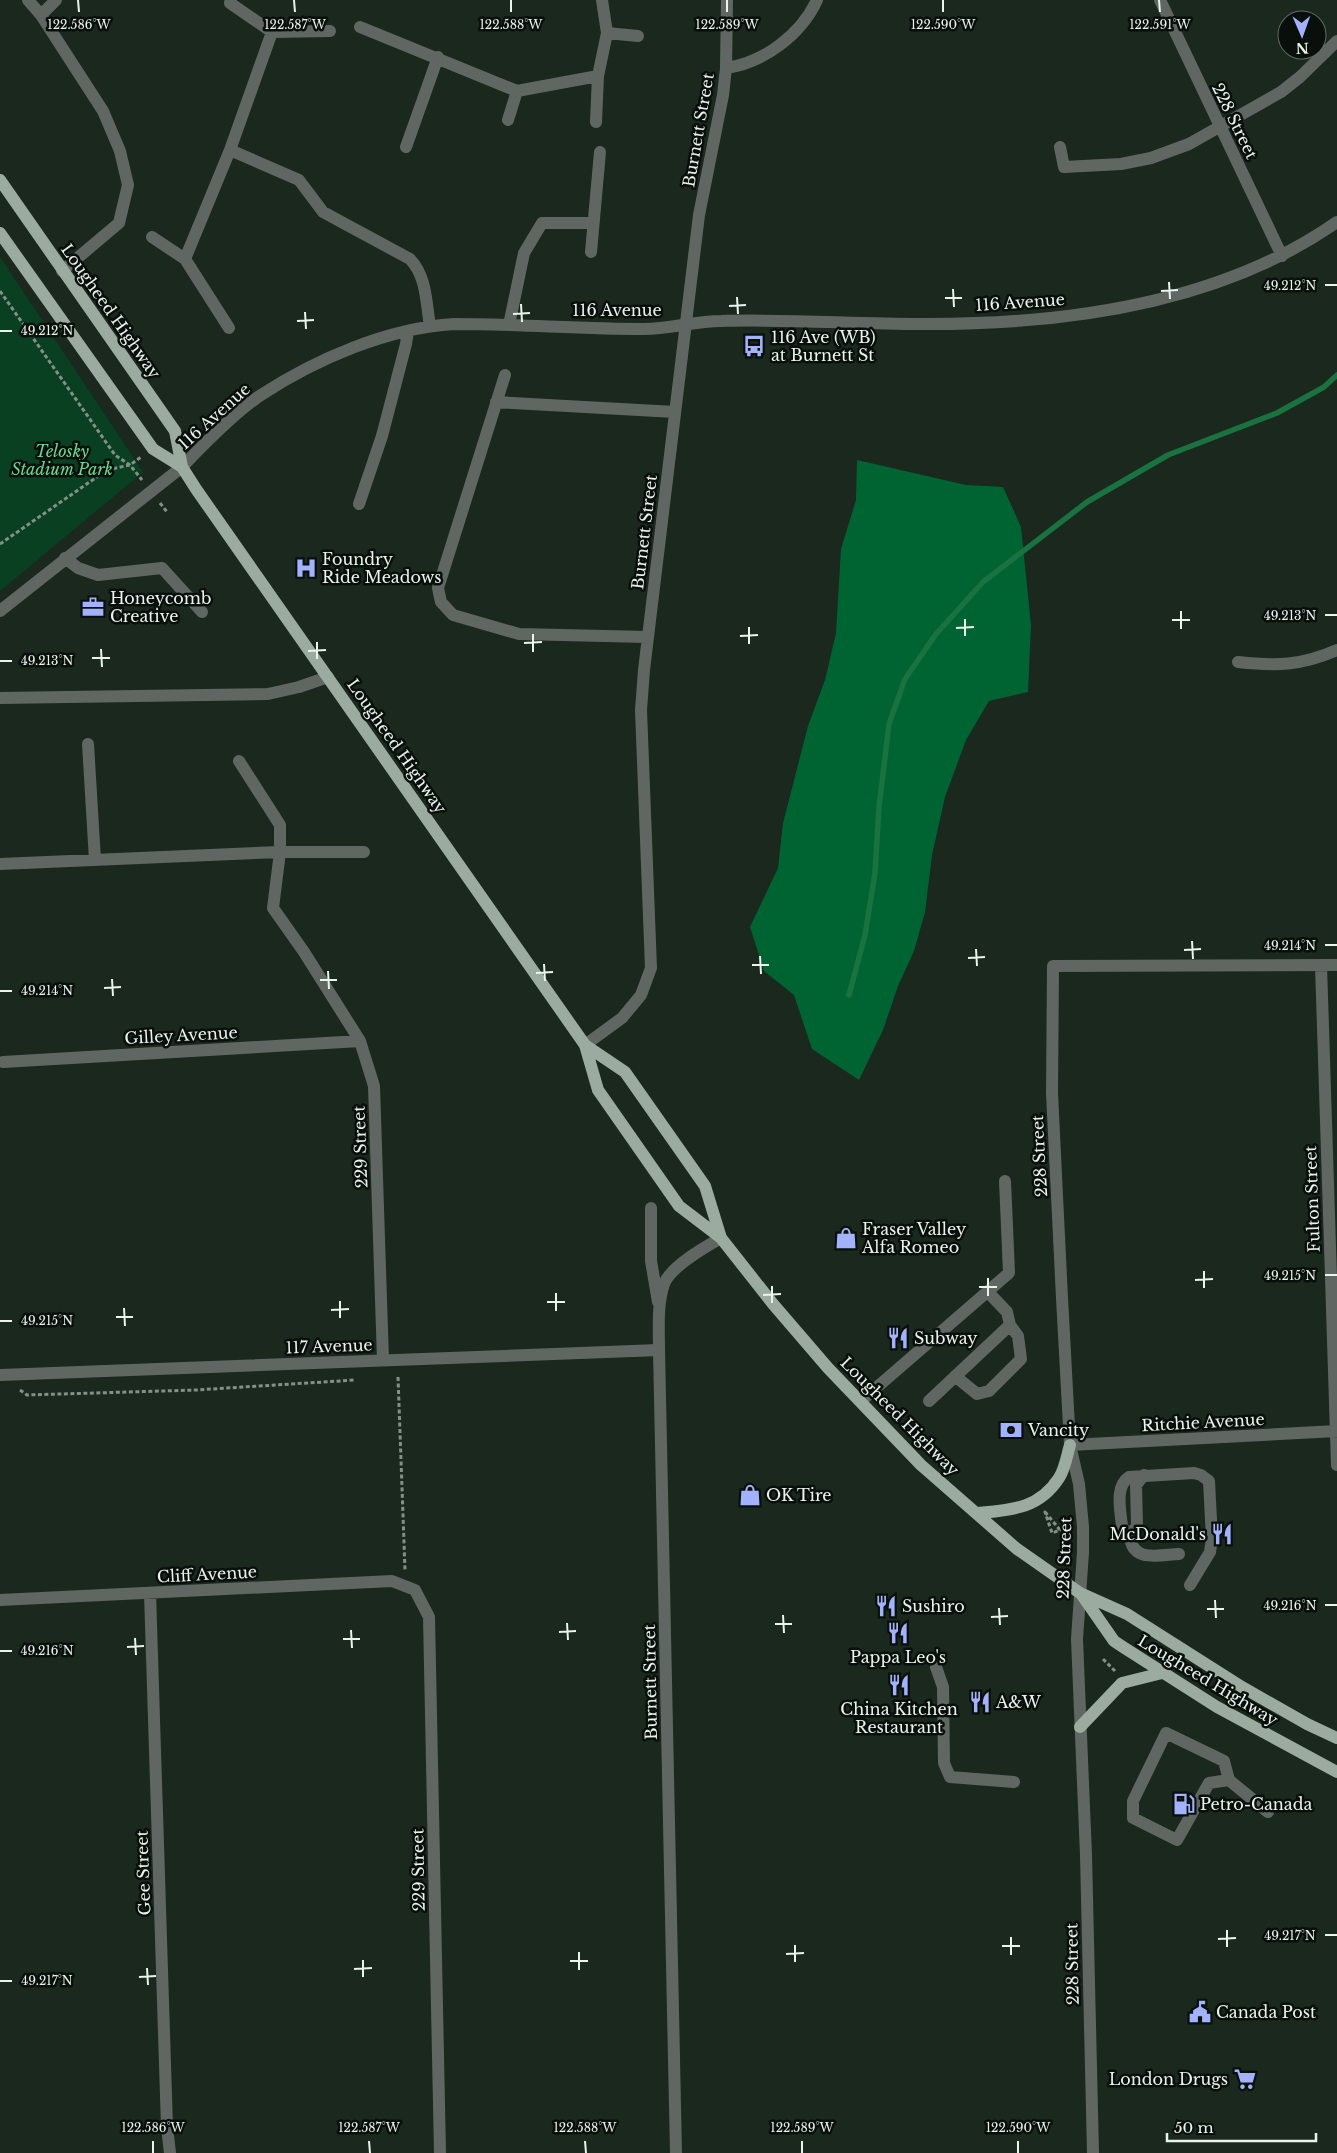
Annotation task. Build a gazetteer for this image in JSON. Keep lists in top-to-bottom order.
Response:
{
  "streets": {
    "main road": ["Lougheed Highway"],
    "street": [
      "228 Street",
      "Burnett Street",
      "116 Avenue",
      "Gilley Avenue",
      "229 Street",
      "Fulton Street",
      "117 Avenue",
      "Ritchie Avenue",
      "Cliff Avenue",
      "Gee Street"
    ]
  },
  "crossings": [
    ["228 Street", "116 Avenue"],
    ["228 Street", "Lougheed Highway"],
    ["228 Street", "Fulton Street"],
    ["228 Street", "Ritchie Avenue"],
    ["Burnett Street", "116 Avenue"],
    ["Burnett Street", "Lougheed Highway"],
    ["Burnett Street", "117 Avenue"],
    ["116 Avenue", "Lougheed Highway"],
    ["Gilley Avenue", "229 Street"],
    ["229 Street", "117 Avenue"],
    ["229 Street", "Cliff Avenue"],
    ["Fulton Street", "Ritchie Avenue"],
    ["Cliff Avenue", "Gee Street"]
  ],
  "parks": ["Telosky Stadium Park"],
  "places": {
    "bus stop": ["116 Ave (WB) at Burnett St"],
    "hospital": ["Foundry Ride Meadows"],
    "office": ["Honeycomb Creative"],
    "shop": ["Fraser Valley Alfa Romeo", "OK Tire"],
    "restaurant": [
      "Subway",
      "McDonald's",
      "Sushiro",
      "Pappa Leo's",
      "China Kitchen Restaurant",
      "A&W"
    ],
    "bank": ["Vancity"],
    "fuel station": ["Petro-Canada"],
    "public building": ["Canada Post"],
    "supermarket": ["London Drugs"]
  },
  "scale_bar": "50 m",
  "north": "bottom",
  "coordinates": [
    "122.586°W",
    "122.587°W",
    "122.588°W",
    "122.589°W",
    "122.590°W",
    "122.591°W",
    "49.212°N",
    "49.213°N",
    "49.214°N",
    "49.215°N",
    "49.216°N",
    "49.217°N"
  ]
}
